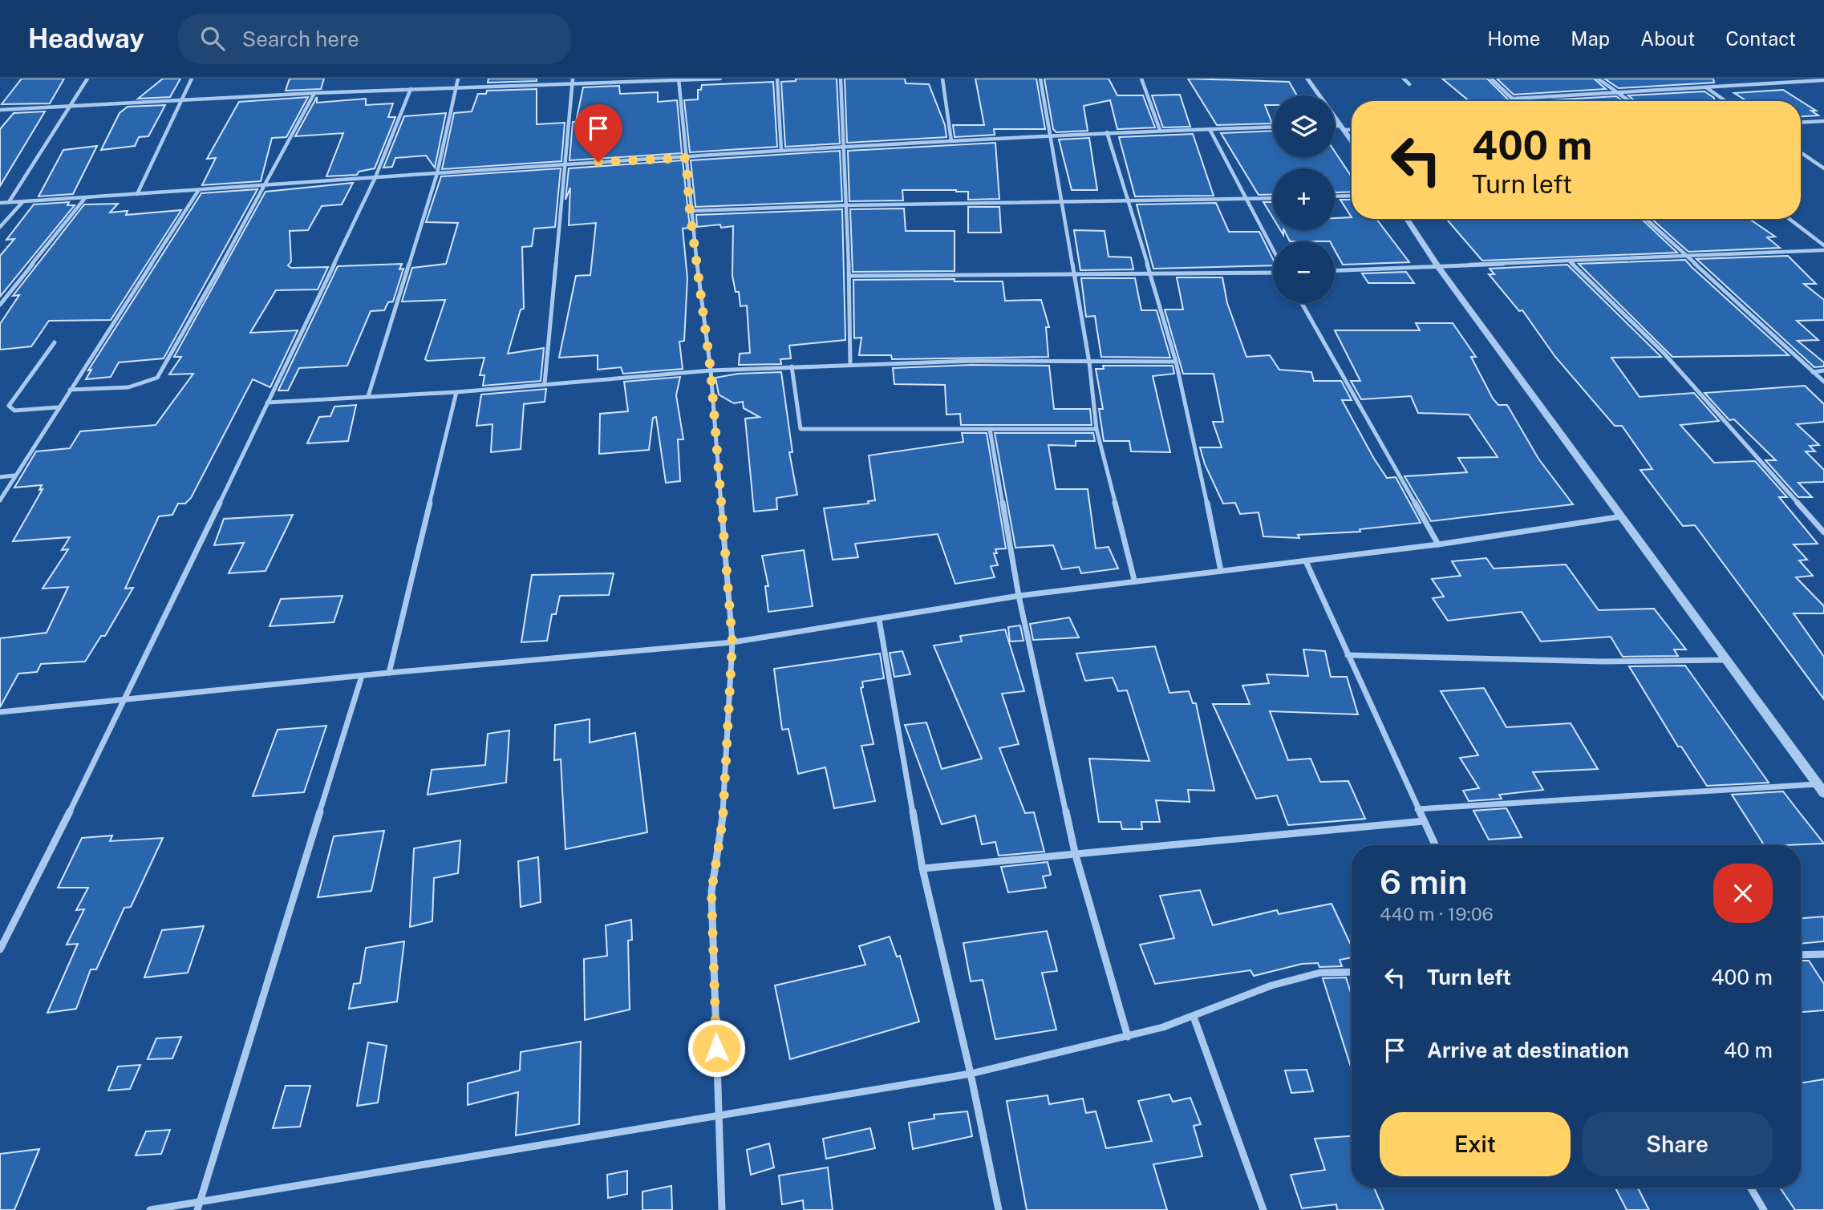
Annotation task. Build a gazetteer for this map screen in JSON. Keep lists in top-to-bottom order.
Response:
{
  "page": {
    "header": "Headway",
    "search": "Search here",
    "nav": [
      "Home",
      "Map",
      "About",
      "Contact"
    ],
    "map_buttons": ["+", "−"],
    "turn": ["400 m", "Turn left"],
    "heading": ["6 min", "440 m · 19:06"],
    "list": [
      {
        "name": "Turn left",
        "value": "400 m"
      },
      {
        "name": "Arrive at destination",
        "value": "40 m"
      }
    ],
    "buttons": ["Exit", "Share"]
  }
}
